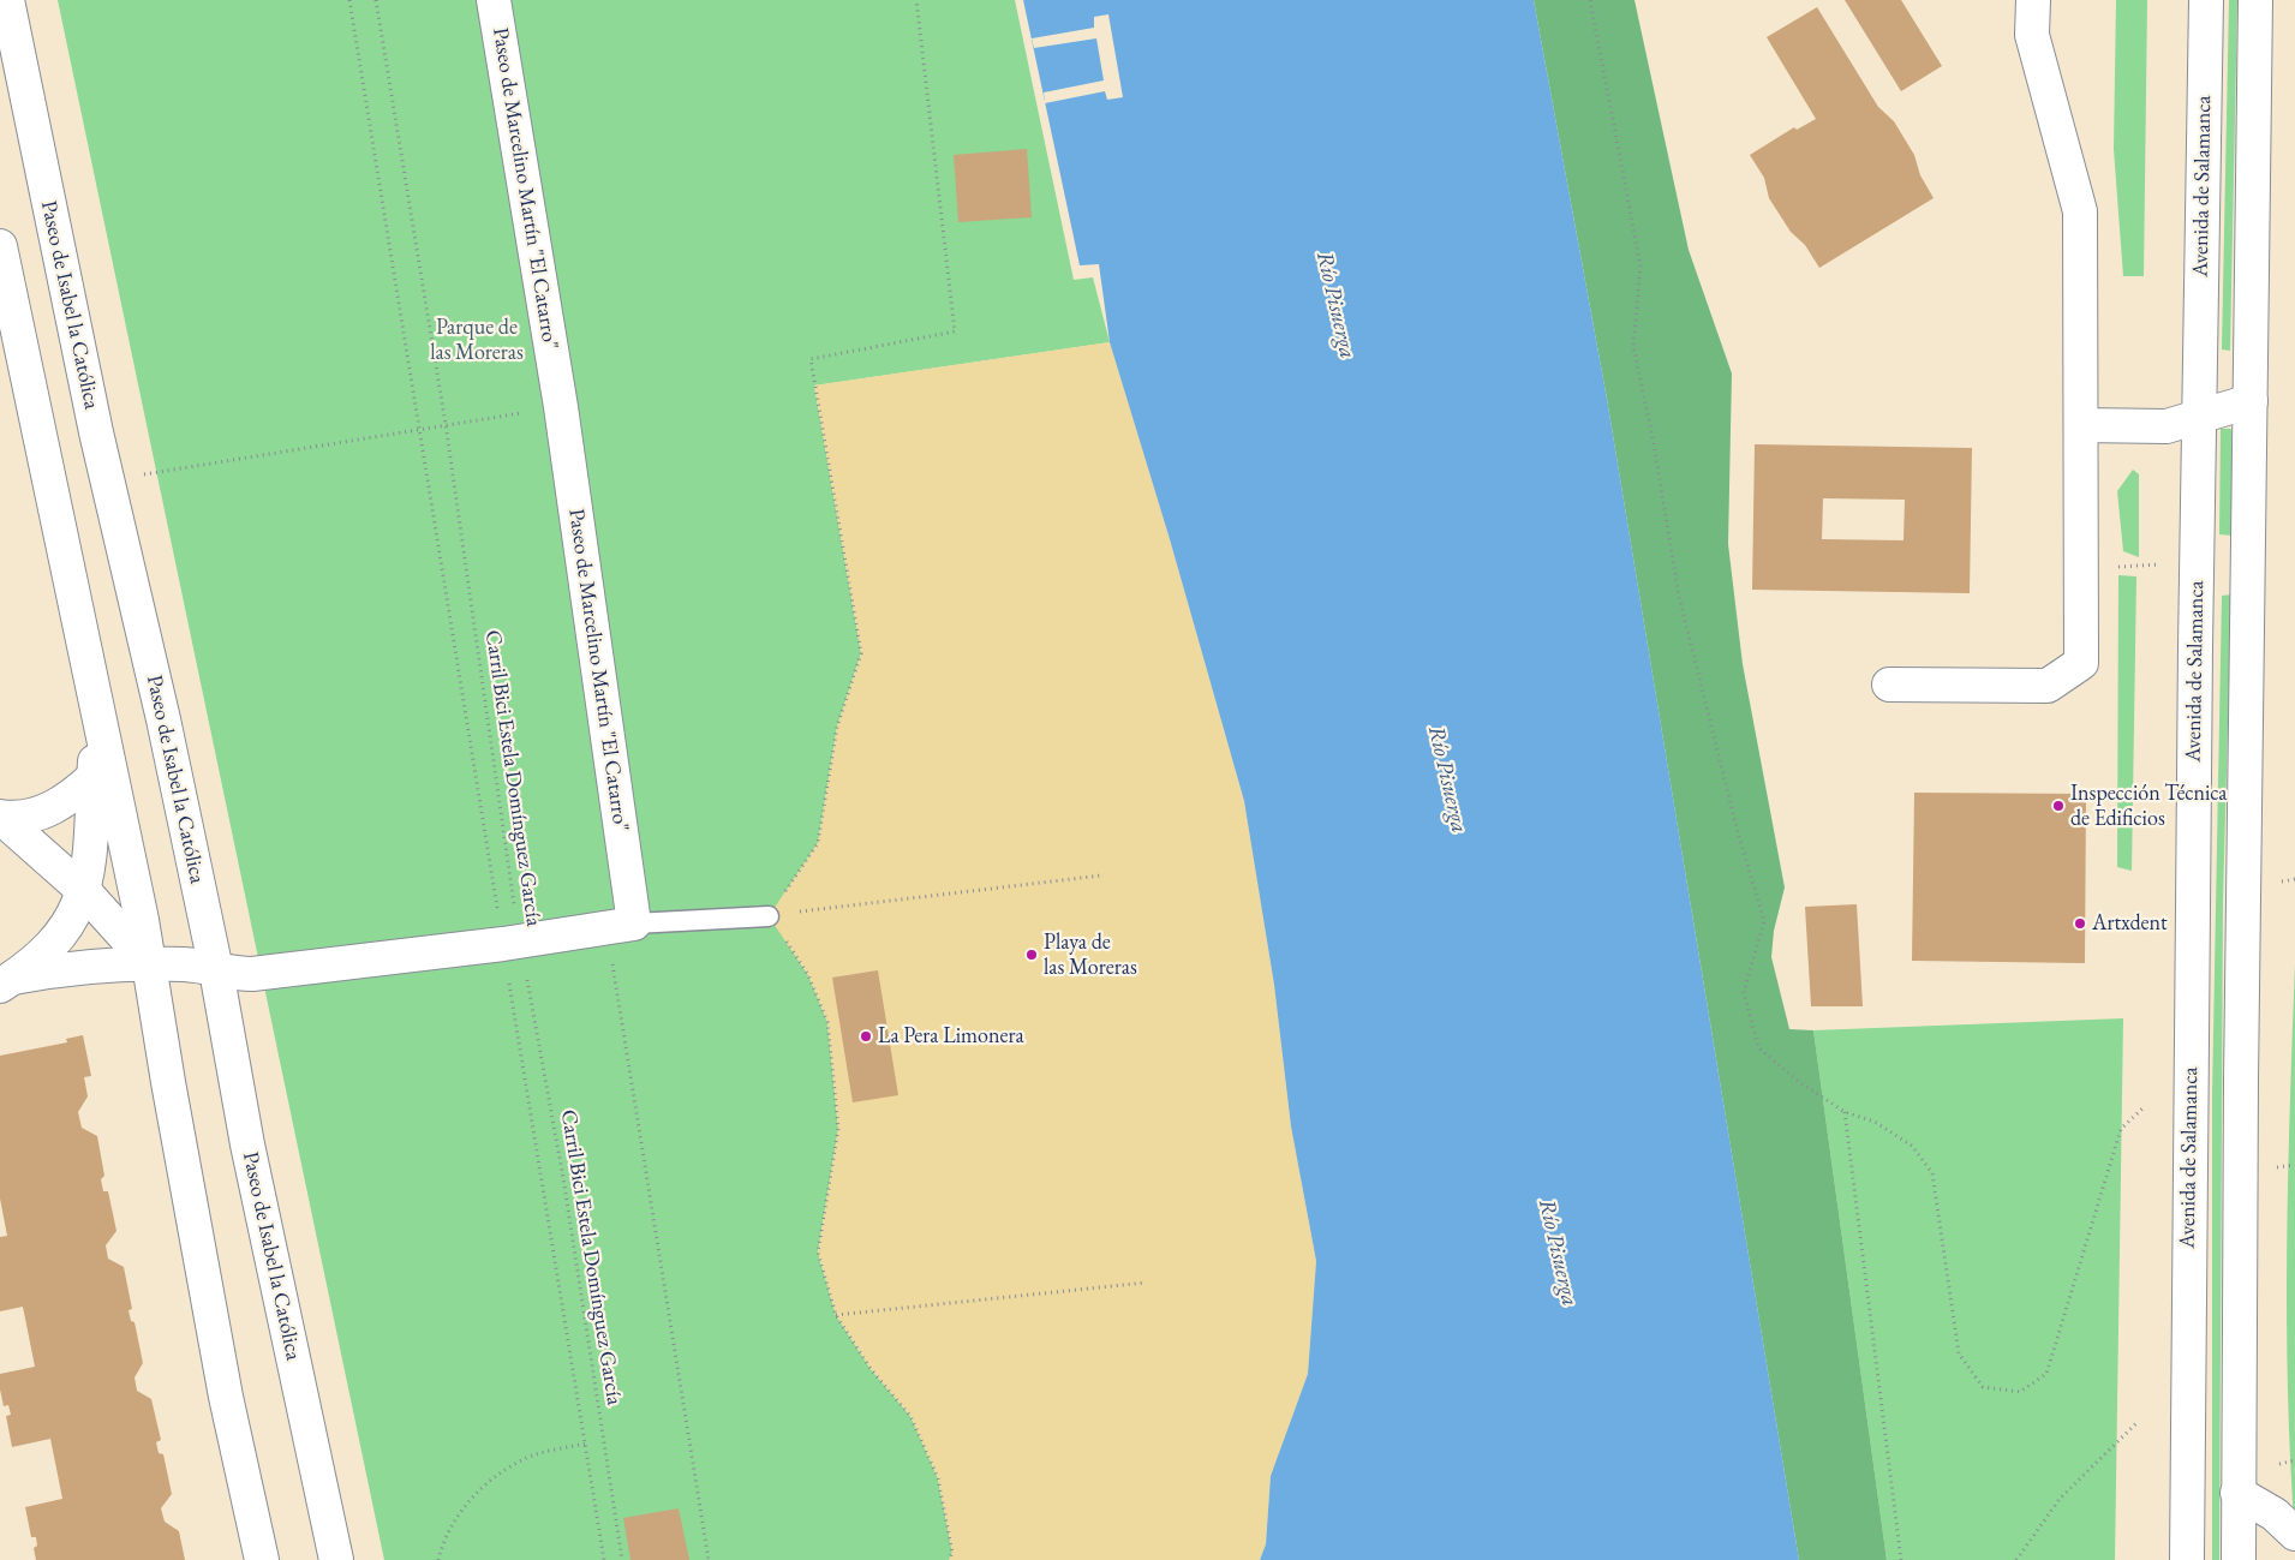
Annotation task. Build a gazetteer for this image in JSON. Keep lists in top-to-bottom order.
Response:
{
  "streets": {
    "main road": ["Avenida de Salamanca", "Paseo de Marcelino Martín \"El Catarro\"", "Paseo de Isabel la Católica"],
    "path": ["Carril Bici Estela Domínguez García"]
  },
  "water": ["Río Pisuerga"],
  "parks": ["Parque de las Moreras"],
  "places": [
    "Inspección Técnica de Edificios",
    "Artxdent",
    "Playa de las Moreras",
    "La Pera Limonera"
  ]
}
